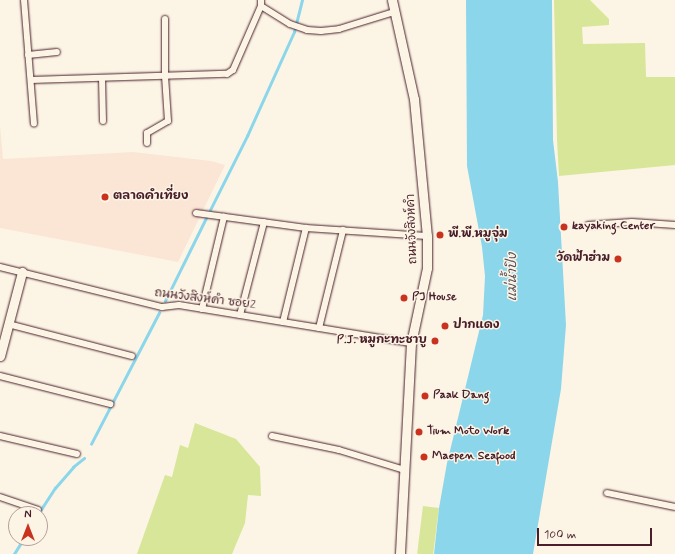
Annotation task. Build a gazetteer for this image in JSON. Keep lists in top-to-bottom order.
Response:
{
  "streets": {
    "street": ["ถนนวังสิงห์คำ", "ถนนวังสิงห์คำ ซอย2"]
  },
  "crossings": [
    ["ถนนวังสิงห์คำ", "ถนนวังสิงห์คำ ซอย2"]
  ],
  "water": ["แม่น้ำปิง"],
  "places": [
    "ตลาดคำเที่ยง",
    "kayaking Center",
    "พี.พี.หมูจุ่ม",
    "วัดฟ้าฮ่าม",
    "PJ House",
    "ปากแดง",
    "P.J. หมูกะทะชาบู",
    "Paak Dang",
    "Tium Moto Work",
    "Maepen Seafood"
  ],
  "scale_bar": "100 m",
  "north": "top"
}
